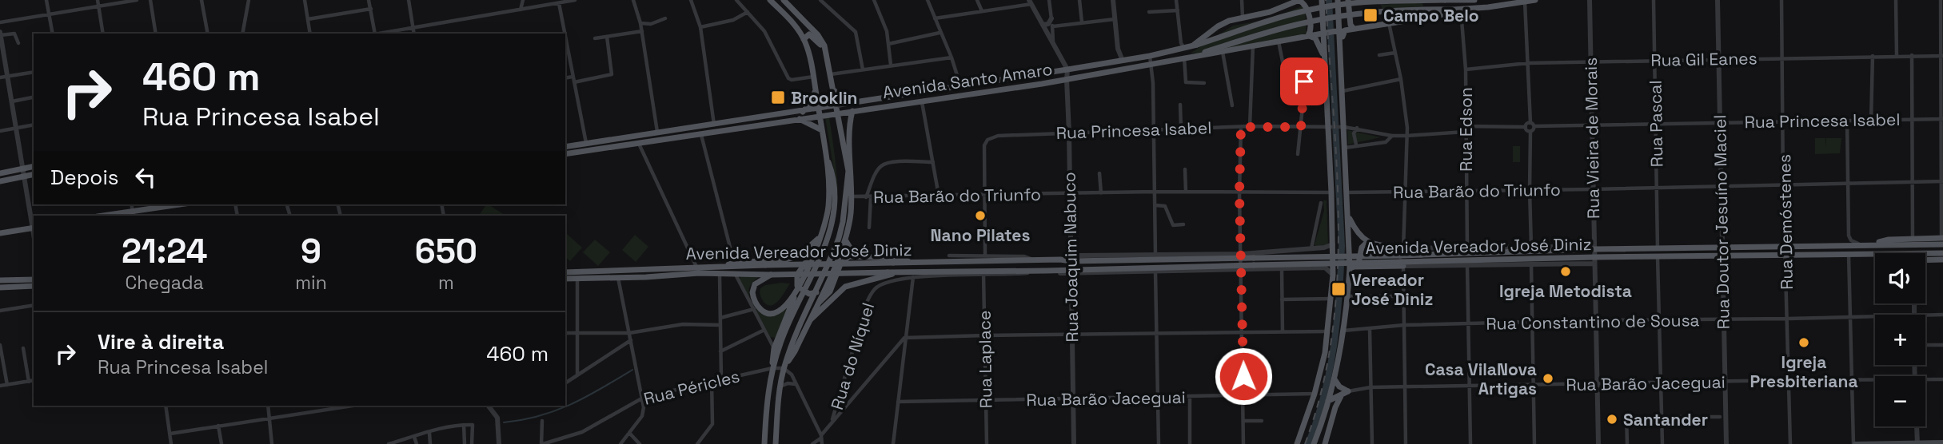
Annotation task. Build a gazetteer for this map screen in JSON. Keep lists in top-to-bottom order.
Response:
{
  "streets": {
    "main road": ["Avenida Santo Amaro", "Avenida Vereador José Diniz"],
    "street": [
      "Rua Gil Eanes",
      "Rua Princesa Isabel",
      "Rua Pascal",
      "Rua Edson",
      "Rua Vieira de Morais",
      "Rua Barão do Triunfo",
      "Rua Doutor Jesuíno Maciel",
      "Rua Demóstenes",
      "Rua Joaquim Nabuco",
      "Rua Constantino de Sousa",
      "Rua do Níquel",
      "Rua Laplace",
      "Rua Barão Jaceguai",
      "Rua Péricles"
    ]
  },
  "crossings": [
    ["Rua Gil Eanes", "Rua Pascal"],
    ["Rua Gil Eanes", "Rua Edson"],
    ["Rua Gil Eanes", "Rua Vieira de Morais"],
    ["Rua Gil Eanes", "Rua Doutor Jesuíno Maciel"],
    ["Rua Gil Eanes", "Rua Demóstenes"],
    ["Avenida Santo Amaro", "Rua Joaquim Nabuco"],
    ["Rua Princesa Isabel", "Rua Pascal"],
    ["Rua Princesa Isabel", "Rua Edson"],
    ["Rua Princesa Isabel", "Rua Vieira de Morais"],
    ["Rua Princesa Isabel", "Rua Barão do Triunfo"],
    ["Rua Princesa Isabel", "Rua Doutor Jesuíno Maciel"],
    ["Rua Princesa Isabel", "Rua Demóstenes"],
    ["Rua Princesa Isabel", "Rua Joaquim Nabuco"],
    ["Rua Pascal", "Rua Barão do Triunfo"],
    ["Rua Pascal", "Avenida Vereador José Diniz"],
    ["Rua Edson", "Rua Barão do Triunfo"],
    ["Rua Edson", "Avenida Vereador José Diniz"],
    ["Rua Vieira de Morais", "Rua Barão do Triunfo"],
    ["Rua Vieira de Morais", "Avenida Vereador José Diniz"],
    ["Rua Vieira de Morais", "Rua Constantino de Sousa"],
    ["Rua Vieira de Morais", "Rua Barão Jaceguai"],
    ["Rua Barão do Triunfo", "Rua Doutor Jesuíno Maciel"],
    ["Rua Barão do Triunfo", "Rua Demóstenes"],
    ["Rua Barão do Triunfo", "Rua Joaquim Nabuco"],
    ["Rua Doutor Jesuíno Maciel", "Avenida Vereador José Diniz"],
    ["Rua Doutor Jesuíno Maciel", "Rua Constantino de Sousa"],
    ["Rua Doutor Jesuíno Maciel", "Rua Barão Jaceguai"],
    ["Rua Demóstenes", "Avenida Vereador José Diniz"],
    ["Rua Demóstenes", "Rua Constantino de Sousa"],
    ["Rua Demóstenes", "Rua Barão Jaceguai"],
    ["Avenida Vereador José Diniz", "Rua Joaquim Nabuco"],
    ["Avenida Vereador José Diniz", "Rua do Níquel"],
    ["Avenida Vereador José Diniz", "Rua Laplace"],
    ["Rua Joaquim Nabuco", "Rua Barão Jaceguai"],
    ["Rua Laplace", "Rua Barão Jaceguai"]
  ],
  "places": {
    "transit": ["Campo Belo", "Brooklin", "Vereador José Diniz"],
    "other": [
      "Nano Pilates",
      "Igreja Metodista",
      "Igreja Presbiteriana",
      "Casa VilaNova Artigas",
      "Santander"
    ]
  },
  "page": {
    "turn": ["460 m", "Rua Princesa Isabel"],
    "then": "Depois",
    "eta": [
      "21:24",
      "Chegada",
      "9",
      "min",
      "650",
      "m"
    ],
    "map_buttons": ["+", "−"],
    "list": [
      {
        "name": "Vire à direita",
        "note": "Rua Princesa Isabel",
        "value": "460 m"
      }
    ]
  }
}
